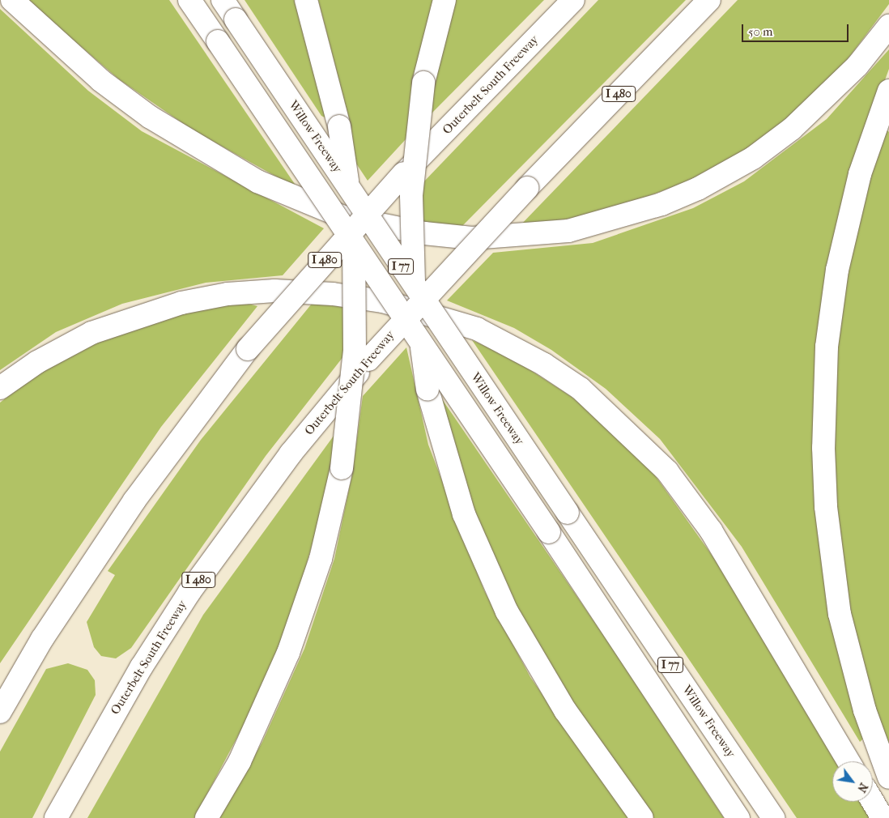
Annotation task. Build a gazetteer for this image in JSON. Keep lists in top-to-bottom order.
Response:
{
  "streets": {
    "highway": [
      "Outerbelt South Freeway",
      "I 480",
      "Willow Freeway",
      "I 77"
    ]
  },
  "scale_bar": "50 m",
  "north": "bottom right"
}
